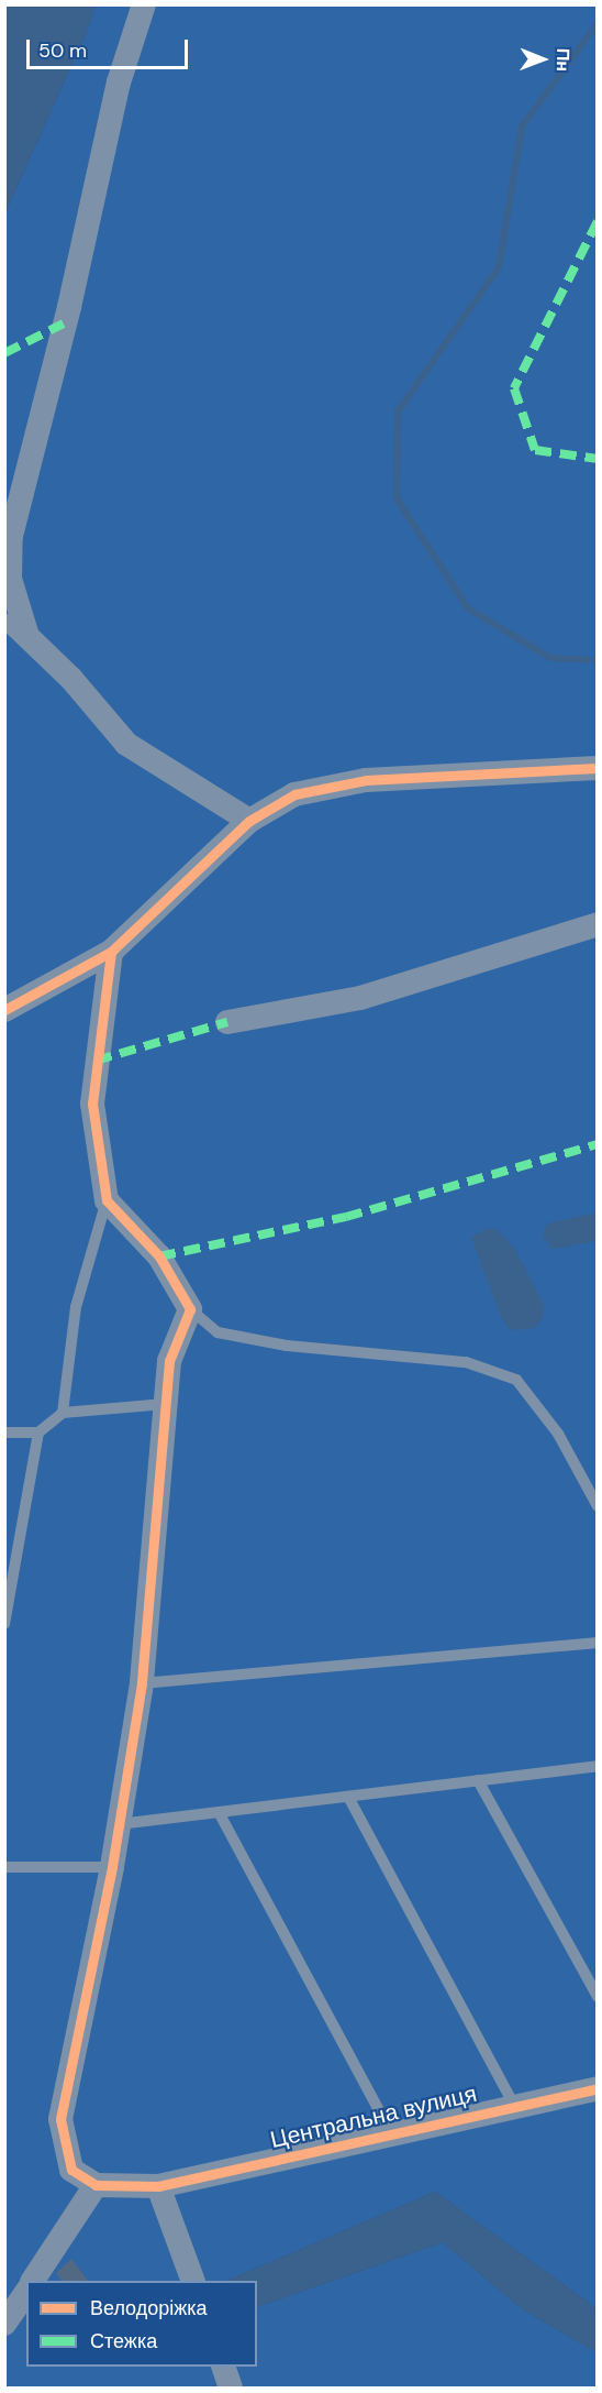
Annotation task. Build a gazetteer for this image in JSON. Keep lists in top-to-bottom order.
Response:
{
  "streets": {
    "street": ["Центральна вулиця"]
  },
  "legend": ["Велодоріжка", "Стежка"],
  "scale_bar": "50 m",
  "north": "right"
}
